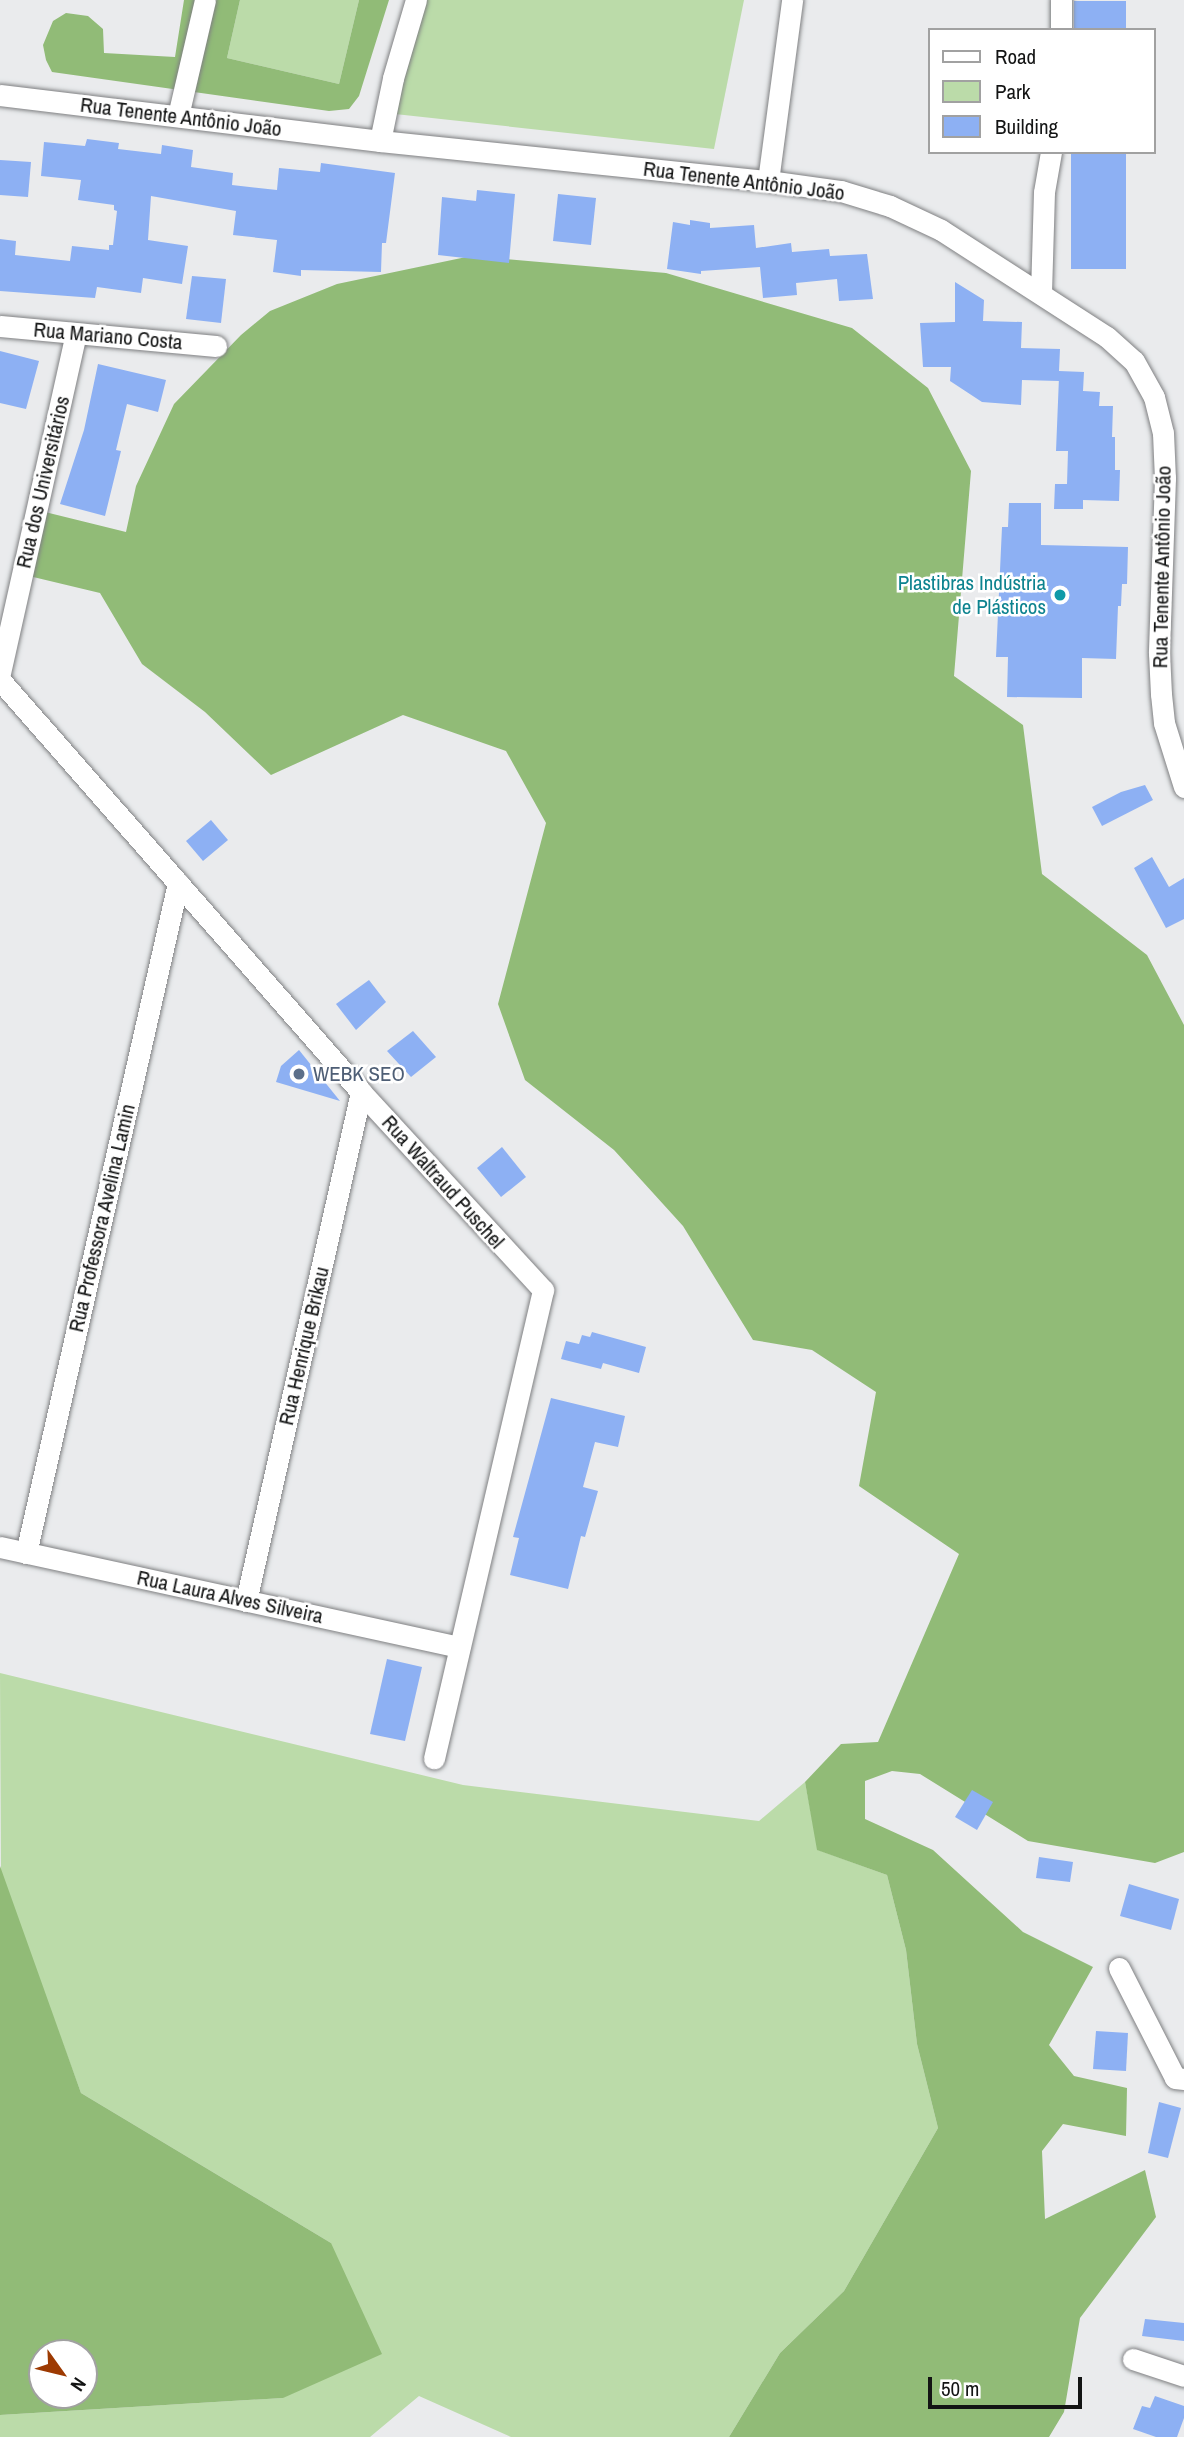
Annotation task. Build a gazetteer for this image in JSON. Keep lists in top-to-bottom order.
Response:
{
  "streets": {
    "street": [
      "Rua Tenente Antônio João",
      "Rua Mariano Costa",
      "Rua dos Universitários",
      "Rua Waltraud Puschel",
      "Rua Professora Avelina Lamin",
      "Rua Henrique Brikau",
      "Rua Laura Alves Silveira"
    ]
  },
  "crossings": [
    ["Rua Mariano Costa", "Rua dos Universitários"],
    ["Rua Waltraud Puschel", "Rua Professora Avelina Lamin"],
    ["Rua Waltraud Puschel", "Rua Henrique Brikau"],
    ["Rua Waltraud Puschel", "Rua Laura Alves Silveira"],
    ["Rua Professora Avelina Lamin", "Rua Laura Alves Silveira"],
    ["Rua Henrique Brikau", "Rua Laura Alves Silveira"]
  ],
  "places": ["Plastibras Indústria de Plásticos", "WEBK SEO"],
  "legend": ["Road", "Park", "Building"],
  "scale_bar": "50 m",
  "north": "bottom right"
}
